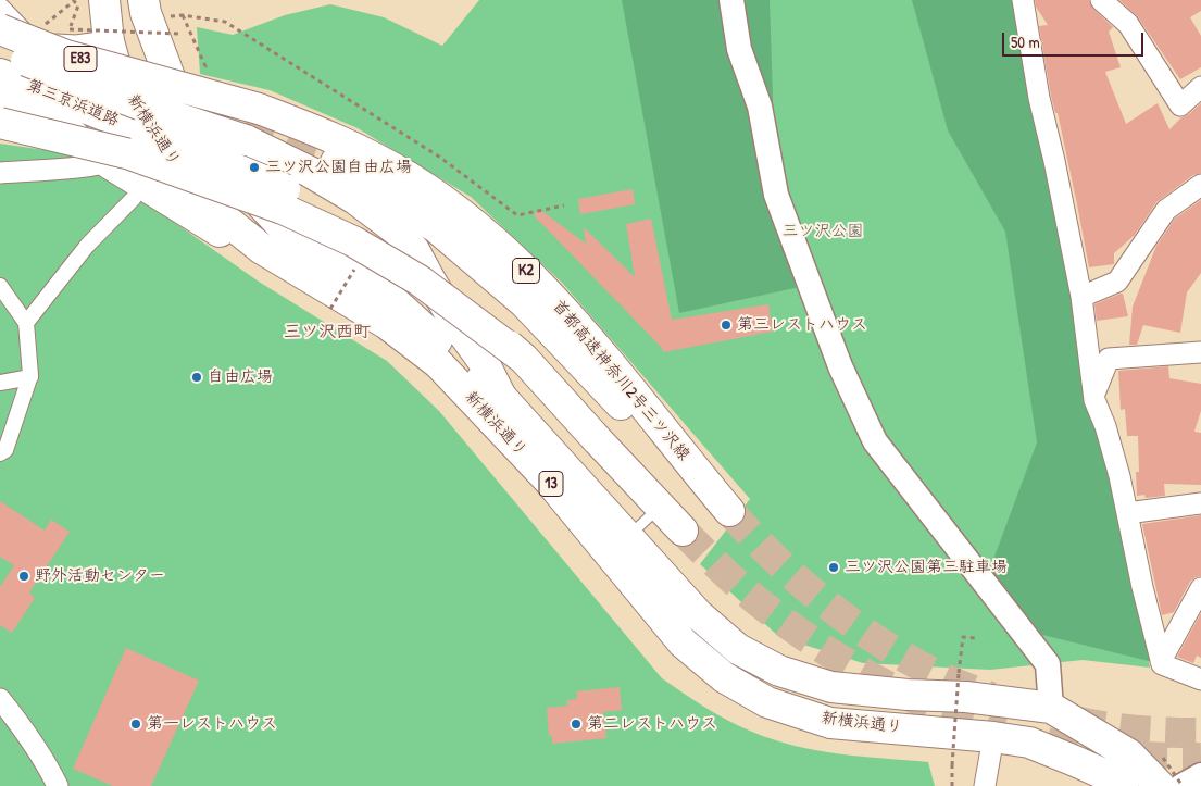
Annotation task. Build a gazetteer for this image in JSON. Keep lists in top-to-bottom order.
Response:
{
  "streets": {
    "main road": [
      "E83",
      "第三京浜道路",
      "新横浜通り",
      "K2",
      "首都高速神奈川2号三ツ沢線",
      "13"
    ]
  },
  "crossings": [
    ["E83", "首都高速神奈川2号三ツ沢線"],
    ["第三京浜道路", "新横浜通り"]
  ],
  "districts": ["三ツ沢西町"],
  "parks": ["三ツ沢公園"],
  "places": [
    "三ツ沢公園自由広場",
    "第三レストハウス",
    "自由広場",
    "三ツ沢公園第三駐車場",
    "野外活動センター",
    "第一レストハウス",
    "第二レストハウス"
  ],
  "scale_bar": "50 m"
}
